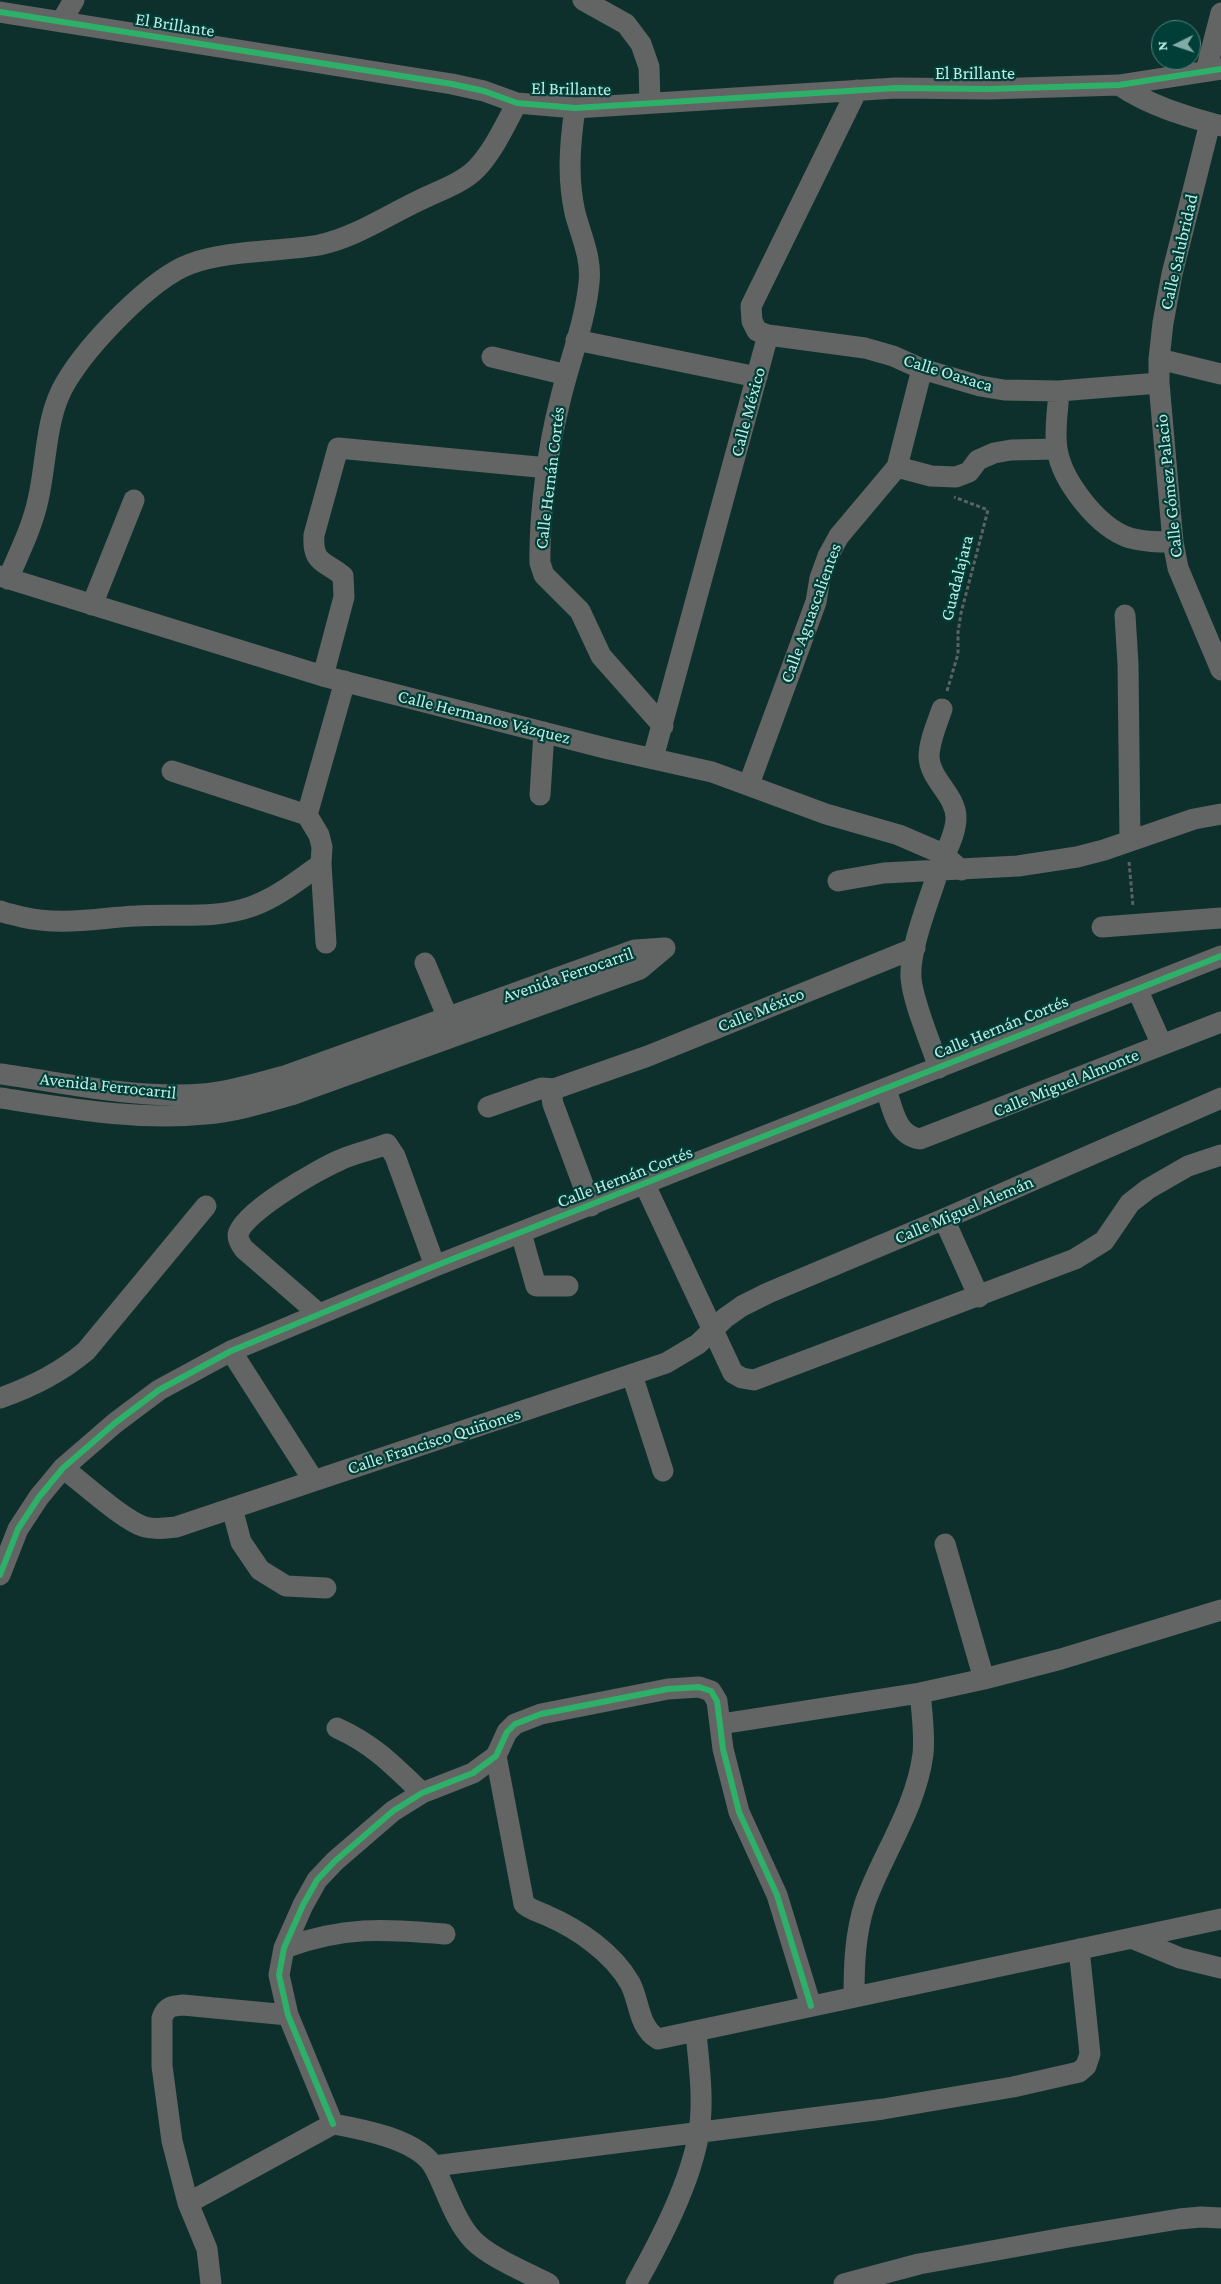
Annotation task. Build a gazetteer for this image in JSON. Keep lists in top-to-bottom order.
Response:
{
  "streets": {
    "street": [
      "El Brillante",
      "Calle Salubridad",
      "Calle Oaxaca",
      "Calle México",
      "Calle Hernán Cortés",
      "Calle Gómez Palacio",
      "Calle Aguascalientes",
      "Calle Hermanos Vázquez",
      "Avenida Ferrocarril",
      "Calle Miguel Almonte",
      "Calle Miguel Alemán",
      "Calle Francisco Quiñones"
    ],
    "path": ["Guadalajara"]
  },
  "crossings": [
    ["El Brillante", "Calle Hernán Cortés"],
    ["Calle Salubridad", "Calle Oaxaca"],
    ["Calle Salubridad", "Calle Gómez Palacio"],
    ["Calle Oaxaca", "Calle México"],
    ["Calle Oaxaca", "Calle Gómez Palacio"],
    ["Calle Oaxaca", "Calle Aguascalientes"],
    ["Calle México", "Calle Hernán Cortés"],
    ["Calle México", "Calle Hermanos Vázquez"],
    ["Calle Hernán Cortés", "Calle Miguel Almonte"],
    ["Calle Hernán Cortés", "Calle Francisco Quiñones"],
    ["Calle Aguascalientes", "Calle Hermanos Vázquez"],
    ["Calle Miguel Alemán", "Calle Francisco Quiñones"]
  ],
  "north": "left"
}
